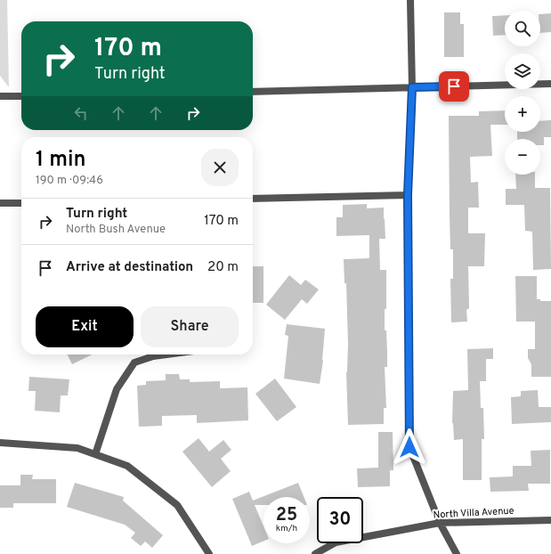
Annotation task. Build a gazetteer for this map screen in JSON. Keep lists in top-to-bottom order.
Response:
{
  "streets": {
    "street": ["North Villa Avenue"]
  },
  "page": {
    "map_buttons": ["+", "−"],
    "turn": ["170 m", "Turn right"],
    "heading": ["1 min", "190 m · 09:46"],
    "list": [
      {
        "name": "Turn right",
        "note": "North Bush Avenue",
        "value": "170 m"
      },
      {
        "name": "Arrive at destination",
        "value": "20 m"
      }
    ],
    "buttons": ["Exit", "Share"],
    "speed": "25 km/h",
    "limit": "30"
  }
}
